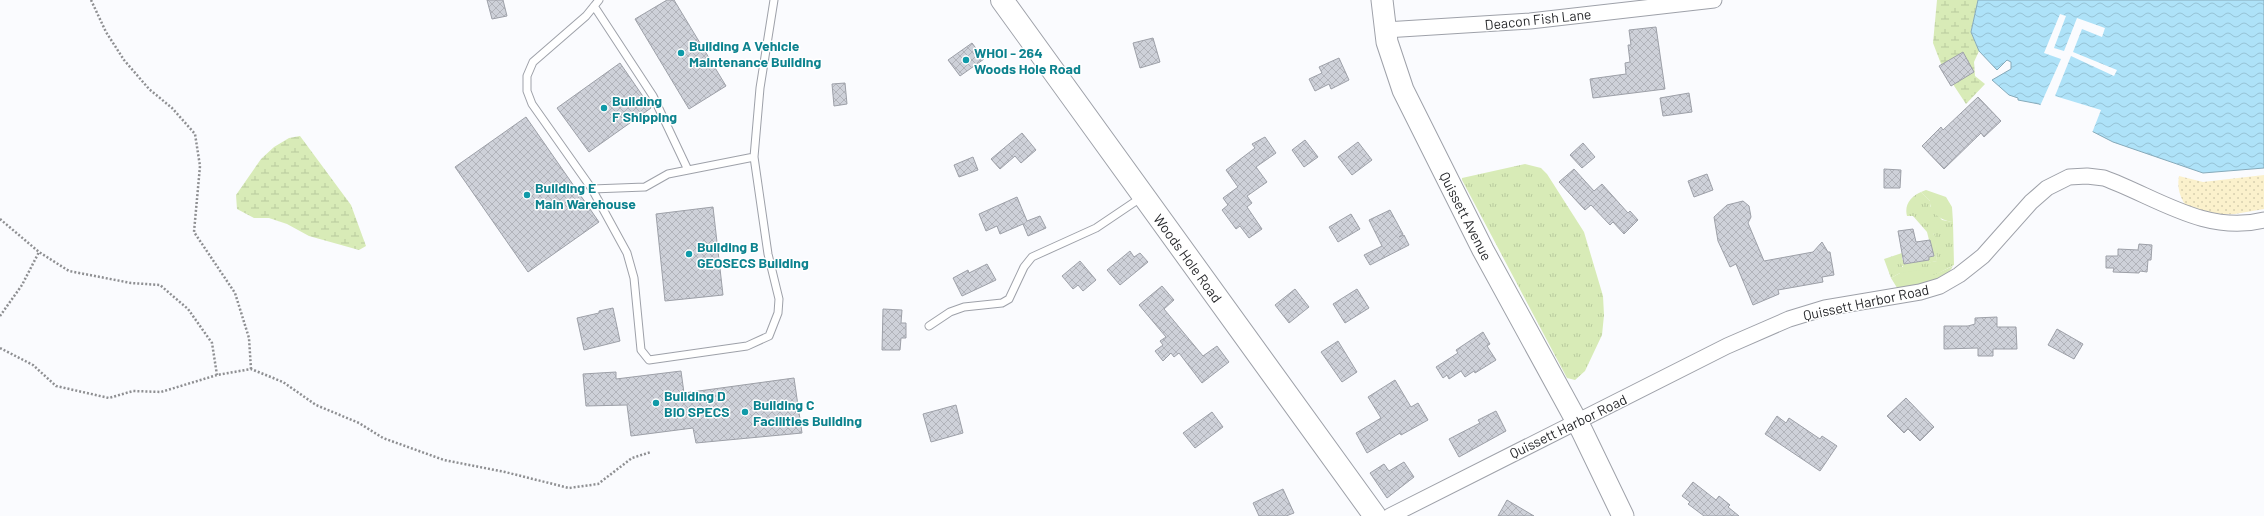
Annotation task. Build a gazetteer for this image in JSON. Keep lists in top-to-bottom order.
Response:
{
  "streets": {
    "highway": ["Woods Hole Road"],
    "main road": ["Quissett Avenue"],
    "street": ["Deacon Fish Lane", "Quissett Harbor Road"]
  },
  "crossings": [
    ["Deacon Fish Lane", "Quissett Avenue"],
    ["Quissett Avenue", "Quissett Harbor Road"]
  ],
  "places": [
    "Building A Vehicle Maintenance Building",
    "WHOI - 264 Woods Hole Road",
    "Building F Shipping",
    "Building E Main Warehouse",
    "Building B GEOSECS Building",
    "Building D BIO SPECS",
    "Building C Facilities Building"
  ]
}
